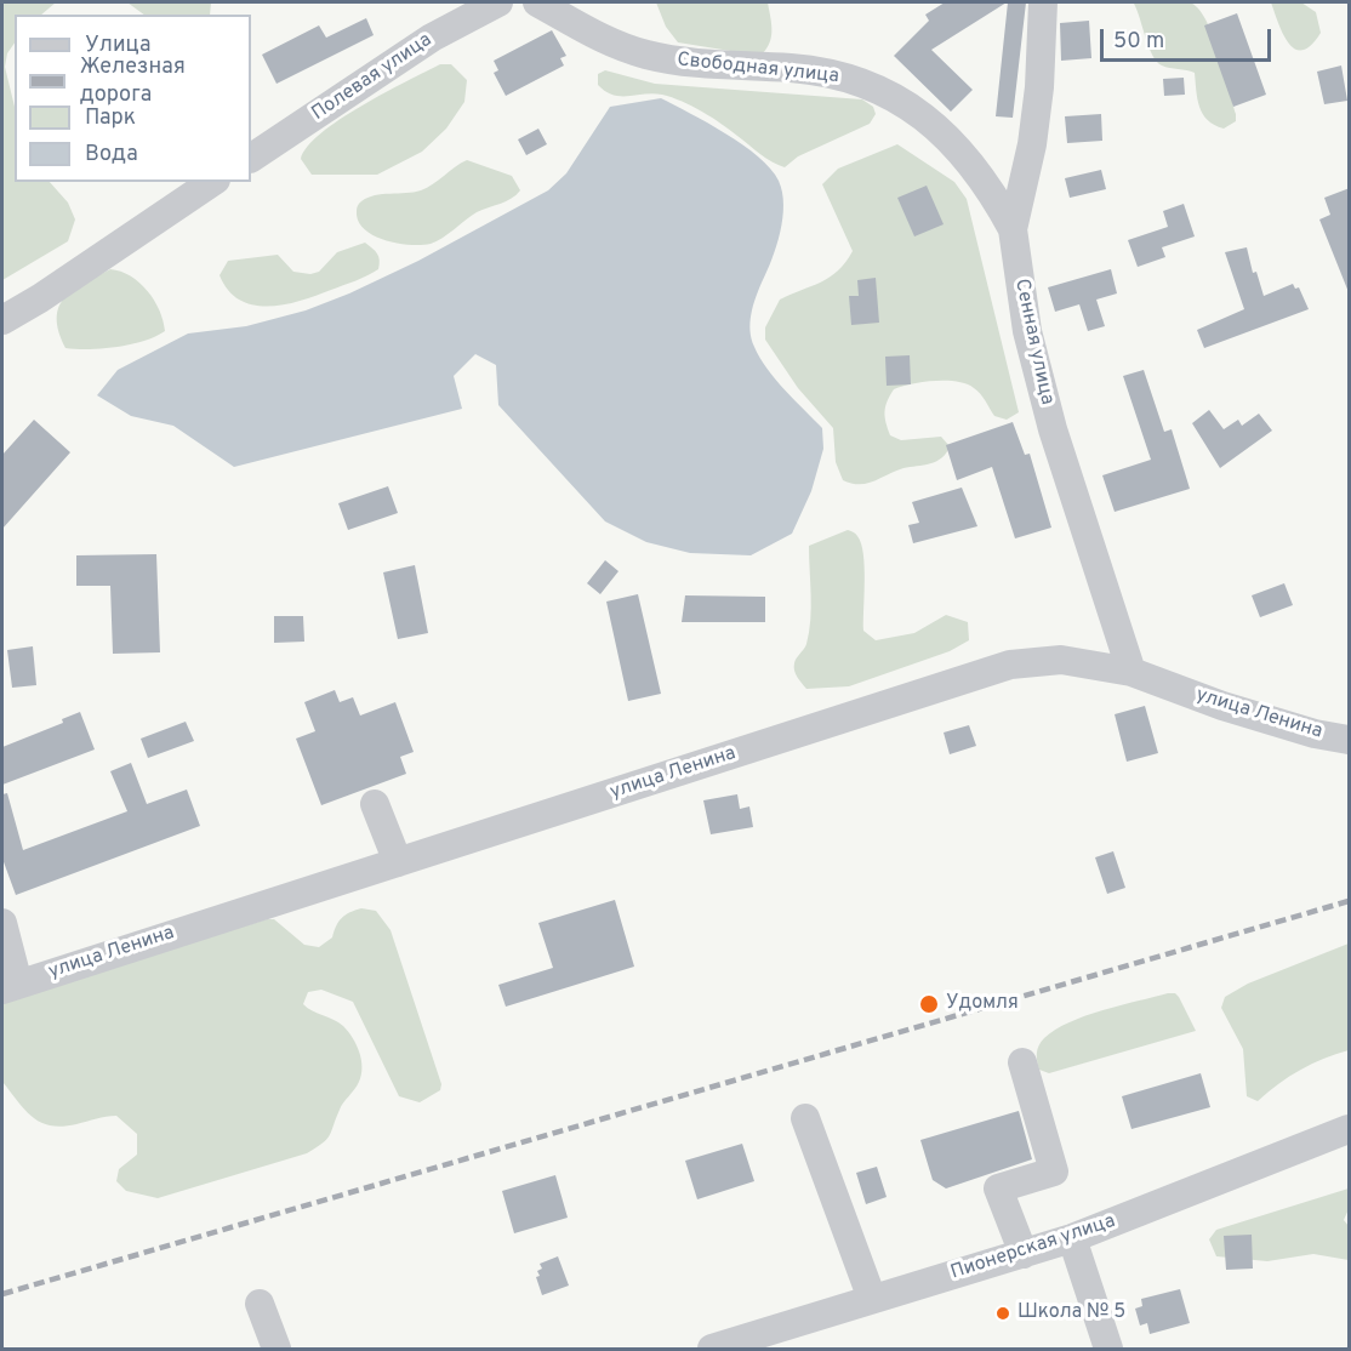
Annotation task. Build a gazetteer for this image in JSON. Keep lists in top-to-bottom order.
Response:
{
  "streets": {
    "street": [
      "Свободная улица",
      "Полевая улица",
      "Сенная улица",
      "улица Ленина",
      "Пионерская улица"
    ]
  },
  "crossings": [
    ["Свободная улица", "Сенная улица"],
    ["Сенная улица", "улица Ленина"]
  ],
  "places": ["Удомля", "Школа № 5"],
  "legend": [
    "Улица",
    "Железная дорога",
    "Парк",
    "Вода"
  ],
  "scale_bar": "50 m"
}
